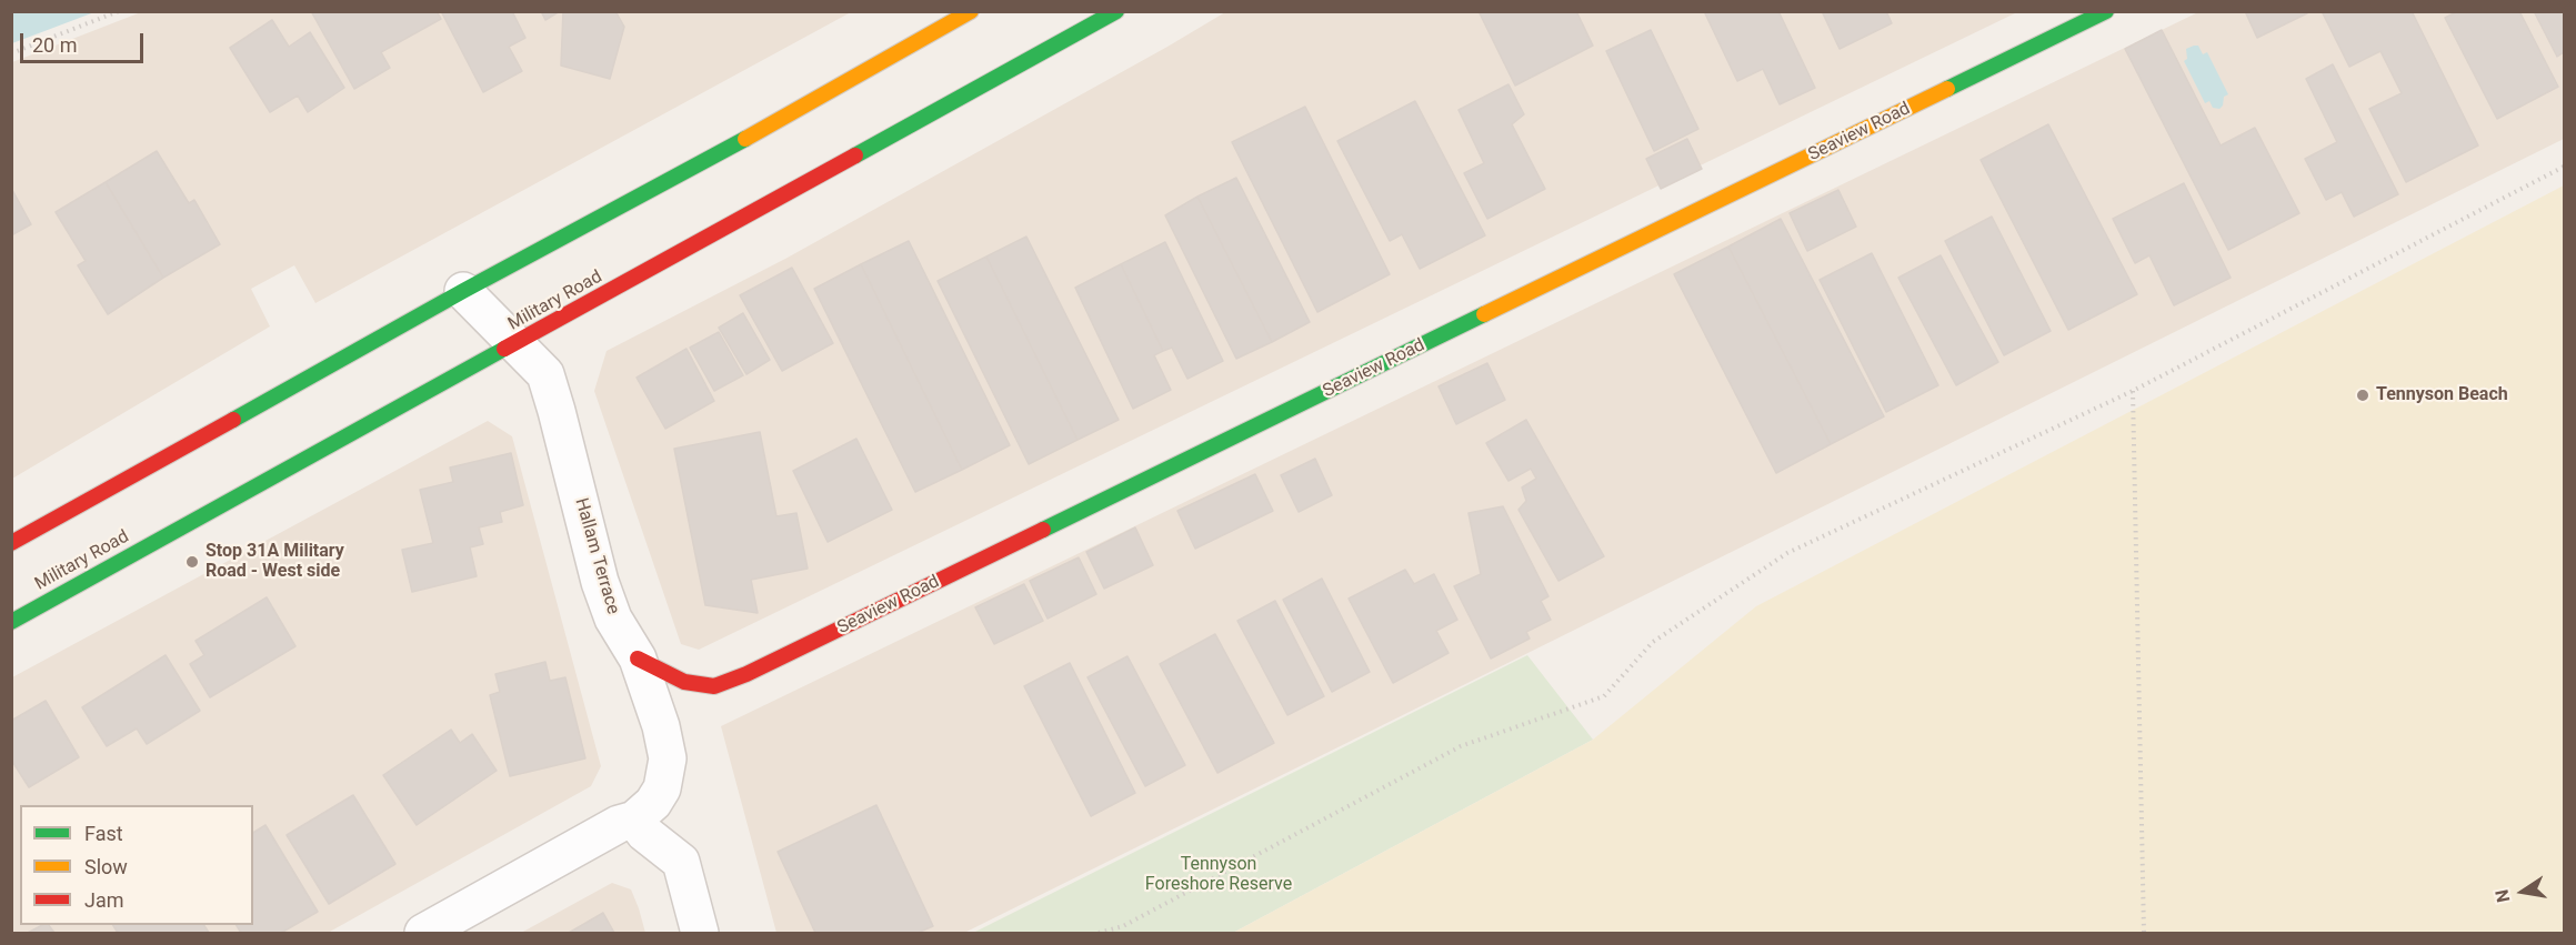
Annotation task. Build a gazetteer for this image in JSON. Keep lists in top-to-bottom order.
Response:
{
  "streets": {
    "main road": ["Seaview Road", "Military Road"],
    "street": ["Hallam Terrace"]
  },
  "crossings": [
    ["Seaview Road", "Hallam Terrace"],
    ["Military Road", "Hallam Terrace"]
  ],
  "parks": ["Tennyson Foreshore Reserve"],
  "places": ["Tennyson Beach", "Stop 31A Military Road - West side"],
  "legend": ["Fast", "Slow", "Jam"],
  "scale_bar": "20 m",
  "north": "left"
}
